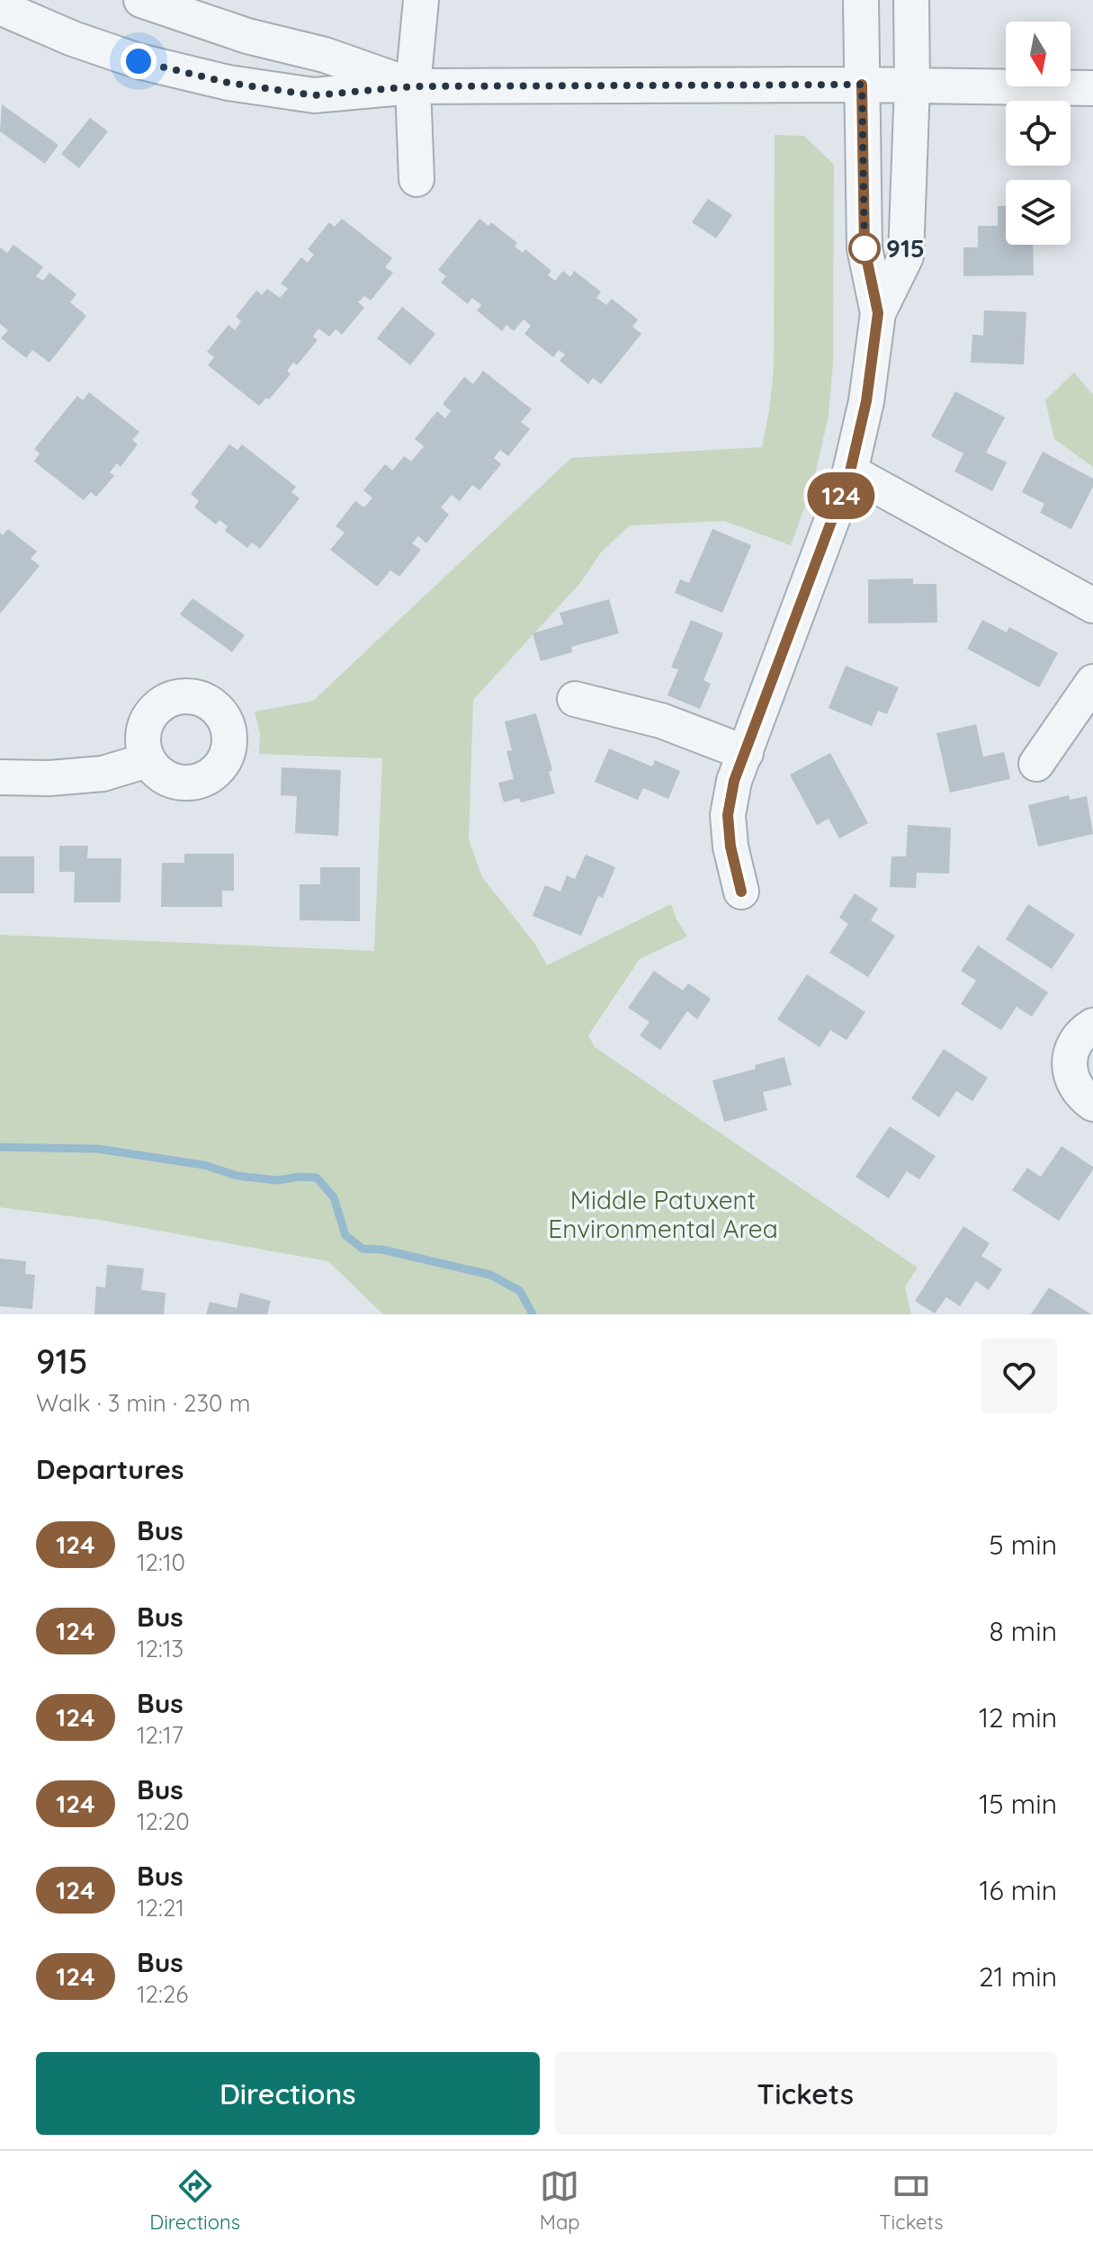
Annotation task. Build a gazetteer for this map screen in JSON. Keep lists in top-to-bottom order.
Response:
{
  "parks": ["Middle Patuxent Environmental Area"],
  "places": ["915"],
  "lines": ["bus line 124"],
  "north": "bottom",
  "page": {
    "on_map": "124",
    "heading": [
      ["915", "Walk · 3 min · 230 m"],
      "Departures"
    ],
    "list": [
      {
        "mark": "124",
        "name": "Bus",
        "note": "12:10",
        "value": "5 min"
      },
      {
        "mark": "124",
        "name": "Bus",
        "note": "12:13",
        "value": "8 min"
      },
      {
        "mark": "124",
        "name": "Bus",
        "note": "12:17",
        "value": "12 min"
      },
      {
        "mark": "124",
        "name": "Bus",
        "note": "12:20",
        "value": "15 min"
      },
      {
        "mark": "124",
        "name": "Bus",
        "note": "12:21",
        "value": "16 min"
      },
      {
        "mark": "124",
        "name": "Bus",
        "note": "12:26",
        "value": "21 min"
      }
    ],
    "buttons": ["Directions", "Tickets"],
    "tabs": ["Directions", "Map", "Tickets"]
  }
}
